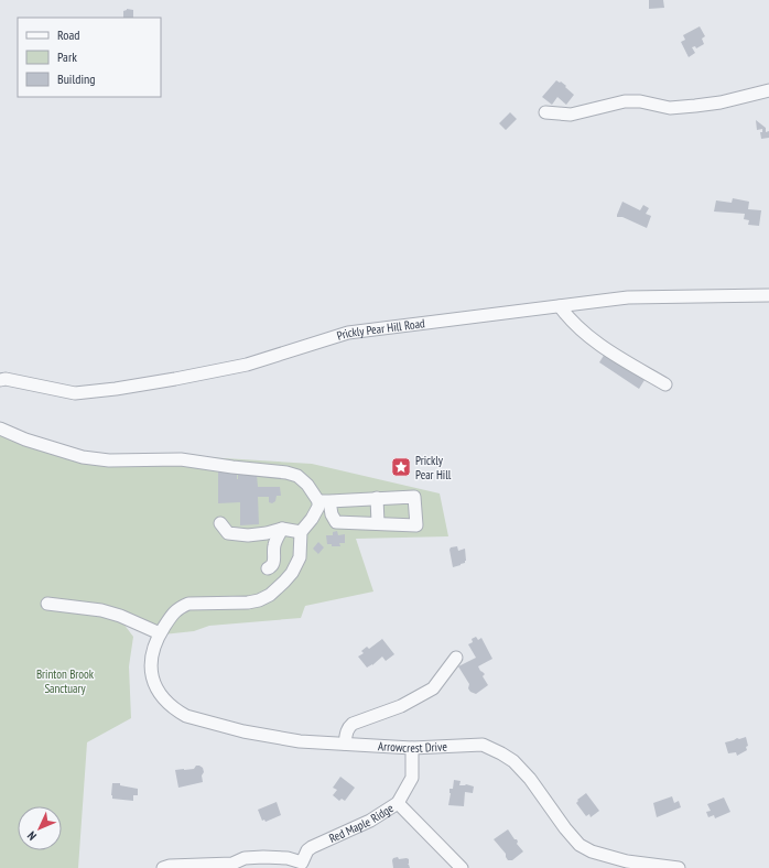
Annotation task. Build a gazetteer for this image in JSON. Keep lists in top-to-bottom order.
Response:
{
  "streets": {
    "street": ["Prickly Pear Hill Road", "Arrowcrest Drive", "Red Maple Ridge"]
  },
  "crossings": [
    ["Arrowcrest Drive", "Red Maple Ridge"]
  ],
  "parks": ["Brinton Brook Sanctuary"],
  "places": {
    "place": ["Prickly Pear Hill"]
  },
  "legend": ["Road", "Park", "Building"],
  "north": "bottom left"
}
